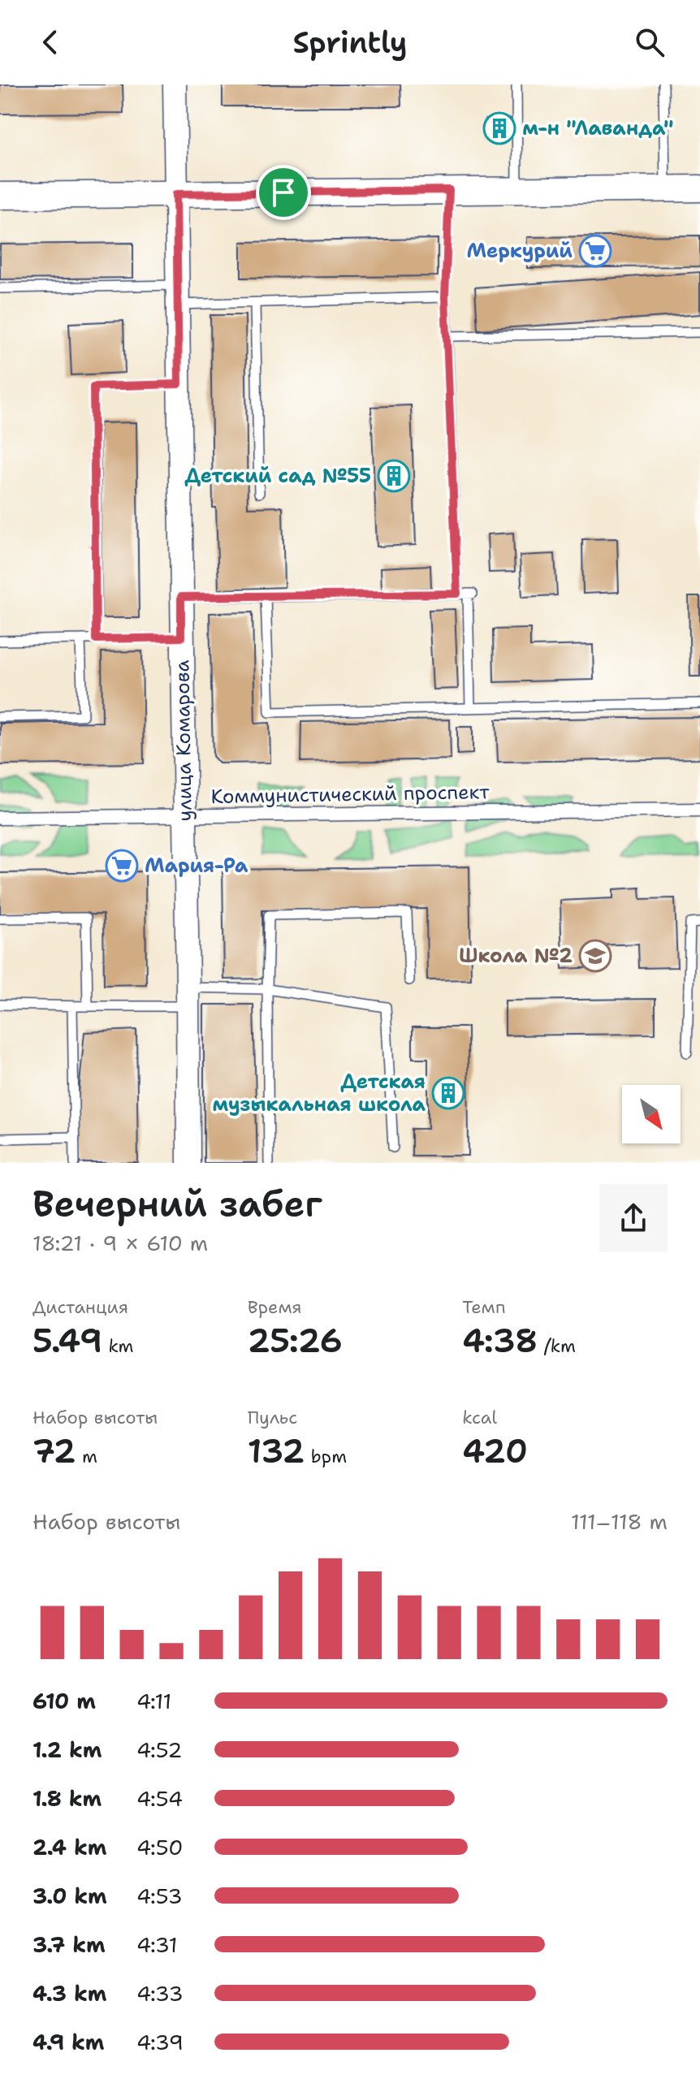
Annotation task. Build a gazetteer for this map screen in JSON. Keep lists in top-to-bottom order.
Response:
{
  "streets": {
    "street": ["улица Комарова", "Коммунистический проспект"]
  },
  "crossings": [
    ["улица Комарова", "Коммунистический проспект"]
  ],
  "places": {
    "building": ["м-н \"Лаванда\"", "Детский сад №55", "Детская музыкальная школа"],
    "supermarket": ["Меркурий", "Мария-Ра"],
    "school or university": ["Школа №2"]
  },
  "north": "bottom right",
  "page": {
    "header": "Sprintly",
    "heading": ["Вечерний забег", "18:21 · 9 × 610 m"],
    "stats": [
      ["Дистанция", "5.49 km"],
      ["Время", "25:26"],
      ["Темп", "4:38 /km"],
      ["Набор высоты", "72 m"],
      ["Пульс", "132 bpm"],
      ["kcal", "420"]
    ],
    "chart": ["Набор высоты", "111–118 m"],
    "list": [
      {
        "name": "610 m",
        "note": "4:11"
      },
      {
        "name": "1.2 km",
        "note": "4:52"
      },
      {
        "name": "1.8 km",
        "note": "4:54"
      },
      {
        "name": "2.4 km",
        "note": "4:50"
      },
      {
        "name": "3.0 km",
        "note": "4:53"
      },
      {
        "name": "3.7 km",
        "note": "4:31"
      },
      {
        "name": "4.3 km",
        "note": "4:33"
      },
      {
        "name": "4.9 km",
        "note": "4:39"
      }
    ]
  }
}
